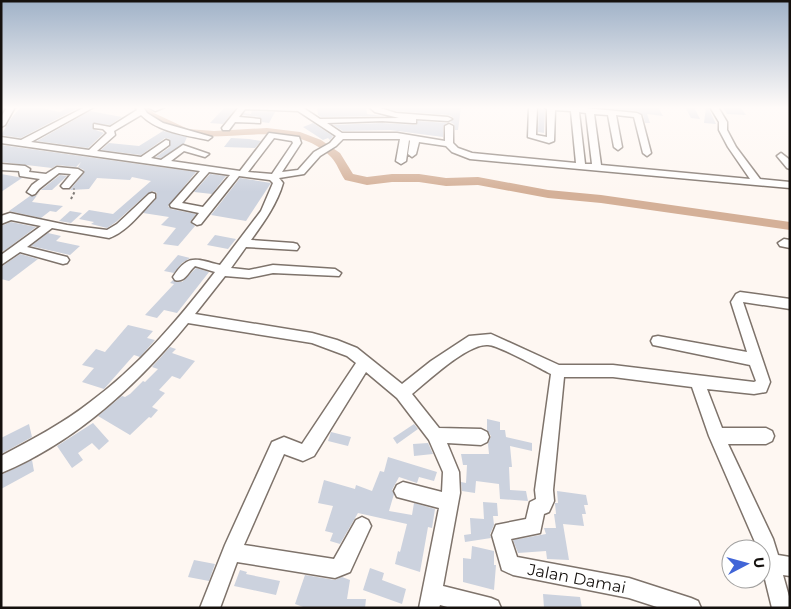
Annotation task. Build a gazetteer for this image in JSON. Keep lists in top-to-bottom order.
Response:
{
  "streets": {
    "street": ["Jalan Damai"]
  },
  "north": "right"
}
